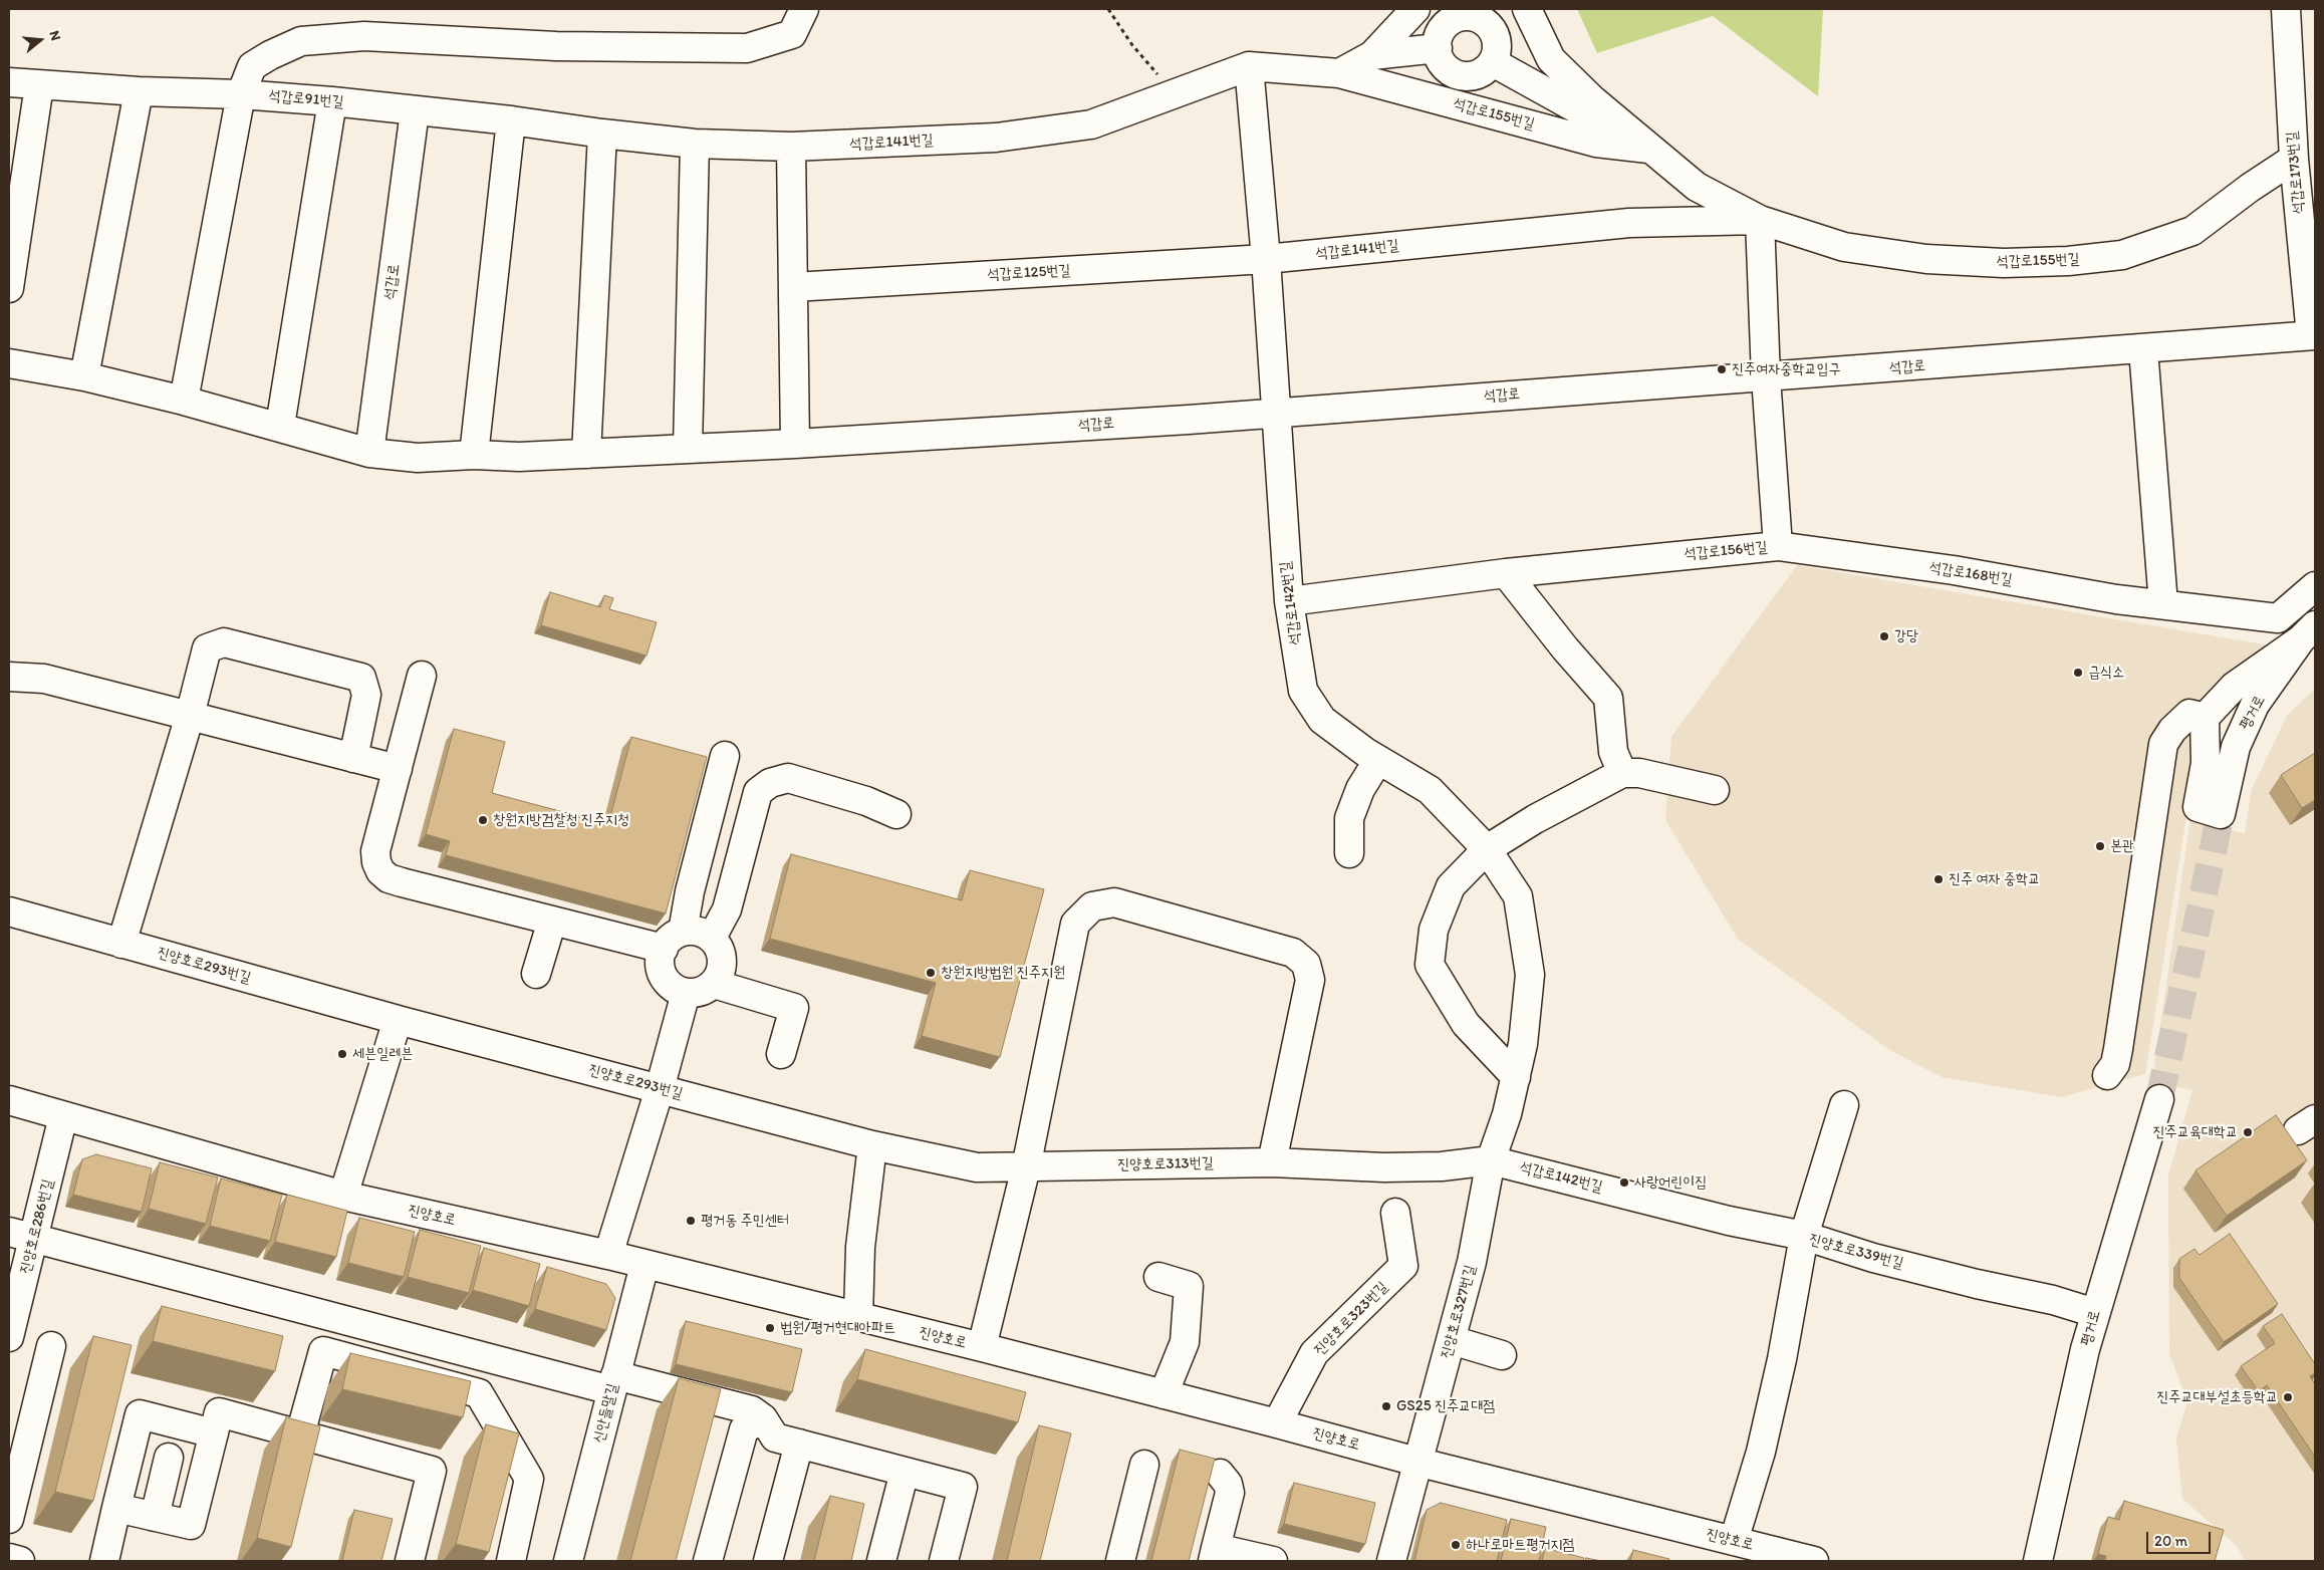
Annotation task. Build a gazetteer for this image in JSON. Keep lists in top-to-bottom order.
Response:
{
  "streets": {
    "street": [
      "석갑로91번길",
      "석갑로155번길",
      "석갑로141번길",
      "석갑로173번길",
      "석갑로125번길",
      "석갑로",
      "석갑로156번길",
      "석갑로168번길",
      "석갑로142번길",
      "평거로",
      "진양호로293번길",
      "진양호로313번길",
      "진양호로",
      "진양호로286번길",
      "진양호로339번길",
      "진양호로327번길",
      "진양호로323번길",
      "신안들말길"
    ]
  },
  "crossings": [
    ["석갑로91번길", "석갑로141번길"],
    ["석갑로91번길", "석갑로"],
    ["석갑로155번길", "석갑로141번길"],
    ["석갑로155번길", "석갑로173번길"],
    ["석갑로141번길", "석갑로125번길"],
    ["석갑로173번길", "석갑로"],
    ["석갑로", "석갑로156번길"],
    ["석갑로", "석갑로142번길"],
    ["석갑로156번길", "석갑로168번길"],
    ["석갑로156번길", "석갑로142번길"],
    ["석갑로142번길", "진양호로313번길"],
    ["석갑로142번길", "진양호로339번길"],
    ["석갑로142번길", "진양호로327번길"],
    ["평거로", "진양호로339번길"],
    ["진양호로293번길", "진양호로313번길"],
    ["진양호로313번길", "진양호로327번길"],
    ["진양호로", "진양호로286번길"],
    ["진양호로", "진양호로339번길"],
    ["진양호로", "진양호로327번길"],
    ["진양호로", "진양호로323번길"],
    ["진양호로", "신안들말길"]
  ],
  "places": [
    "진주여자중학교입구",
    "강당",
    "급식소",
    "창원지방검찰청 진주지청",
    "본관",
    "진주 여자 중학교",
    "창원지방법원 진주지원",
    "세븐일레븐",
    "진주교육대학교",
    "사랑어린이집",
    "평거동 주민센터",
    "법원/평거현대아파트",
    "진주교대부설초등학교",
    "GS25 진주교대점",
    "하나로마트평거지점"
  ],
  "scale_bar": "20 m",
  "north": "right"
}
